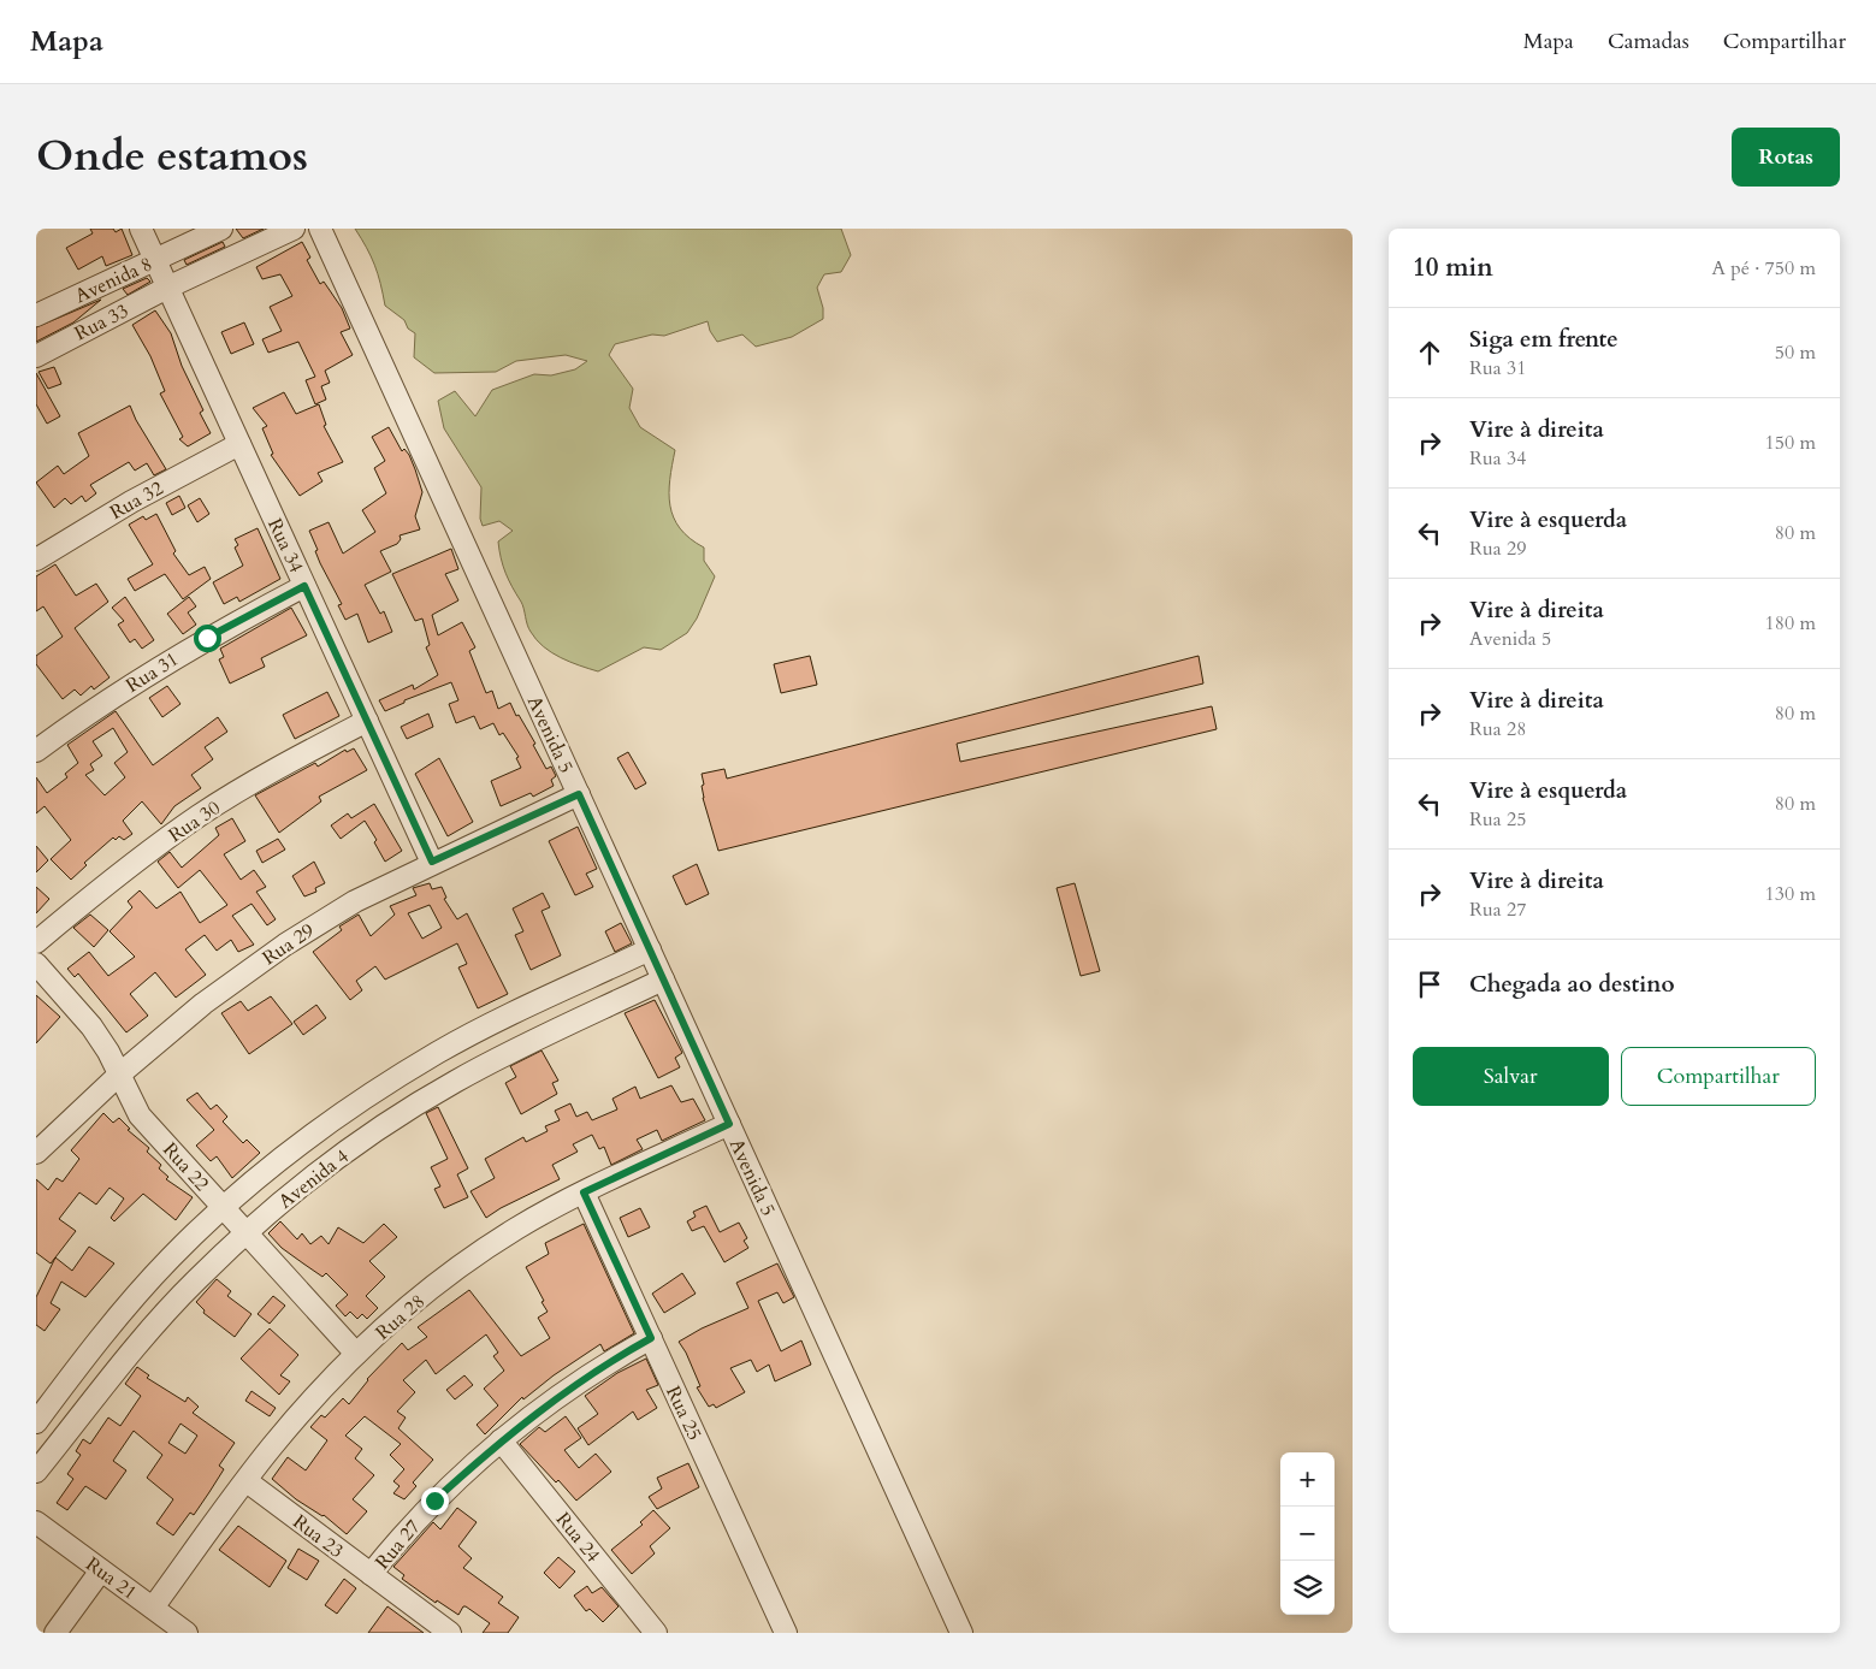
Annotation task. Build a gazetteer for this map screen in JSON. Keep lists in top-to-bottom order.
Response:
{
  "streets": {
    "street": [
      "Avenida 8",
      "Rua 33",
      "Rua 32",
      "Rua 34",
      "Rua 31",
      "Avenida 5",
      "Rua 30",
      "Rua 29",
      "Rua 22",
      "Avenida 4",
      "Rua 28",
      "Rua 25",
      "Rua 23",
      "Rua 24",
      "Rua 27",
      "Rua 21"
    ]
  },
  "crossings": [
    ["Avenida 8", "Rua 33"],
    ["Avenida 8", "Rua 34"],
    ["Rua 33", "Rua 34"],
    ["Rua 32", "Rua 34"],
    ["Rua 34", "Rua 31"],
    ["Rua 34", "Rua 30"],
    ["Rua 34", "Rua 29"],
    ["Avenida 5", "Rua 29"],
    ["Avenida 5", "Avenida 4"],
    ["Avenida 5", "Rua 28"],
    ["Rua 29", "Rua 22"],
    ["Rua 22", "Avenida 4"],
    ["Rua 22", "Rua 28"],
    ["Rua 28", "Rua 25"],
    ["Rua 28", "Rua 23"],
    ["Rua 28", "Rua 21"],
    ["Rua 25", "Rua 27"],
    ["Rua 23", "Rua 27"],
    ["Rua 24", "Rua 27"]
  ],
  "page": {
    "header": "Mapa",
    "nav": ["Mapa", "Camadas", "Compartilhar"],
    "title": "Onde estamos",
    "buttons": [
      "Rotas",
      ["Salvar", "Compartilhar"]
    ],
    "heading": ["10 min", "A pé · 750 m"],
    "list": [
      ["Siga em frente", "Rua 31", "50 m"],
      ["Vire à direita", "Rua 34", "150 m"],
      ["Vire à esquerda", "Rua 29", "80 m"],
      ["Vire à direita", "Avenida 5", "180 m"],
      ["Vire à direita", "Rua 28", "80 m"],
      ["Vire à esquerda", "Rua 25", "80 m"],
      ["Vire à direita", "Rua 27", "130 m"],
      "Chegada ao destino"
    ],
    "map_buttons": ["+", "−"]
  }
}
